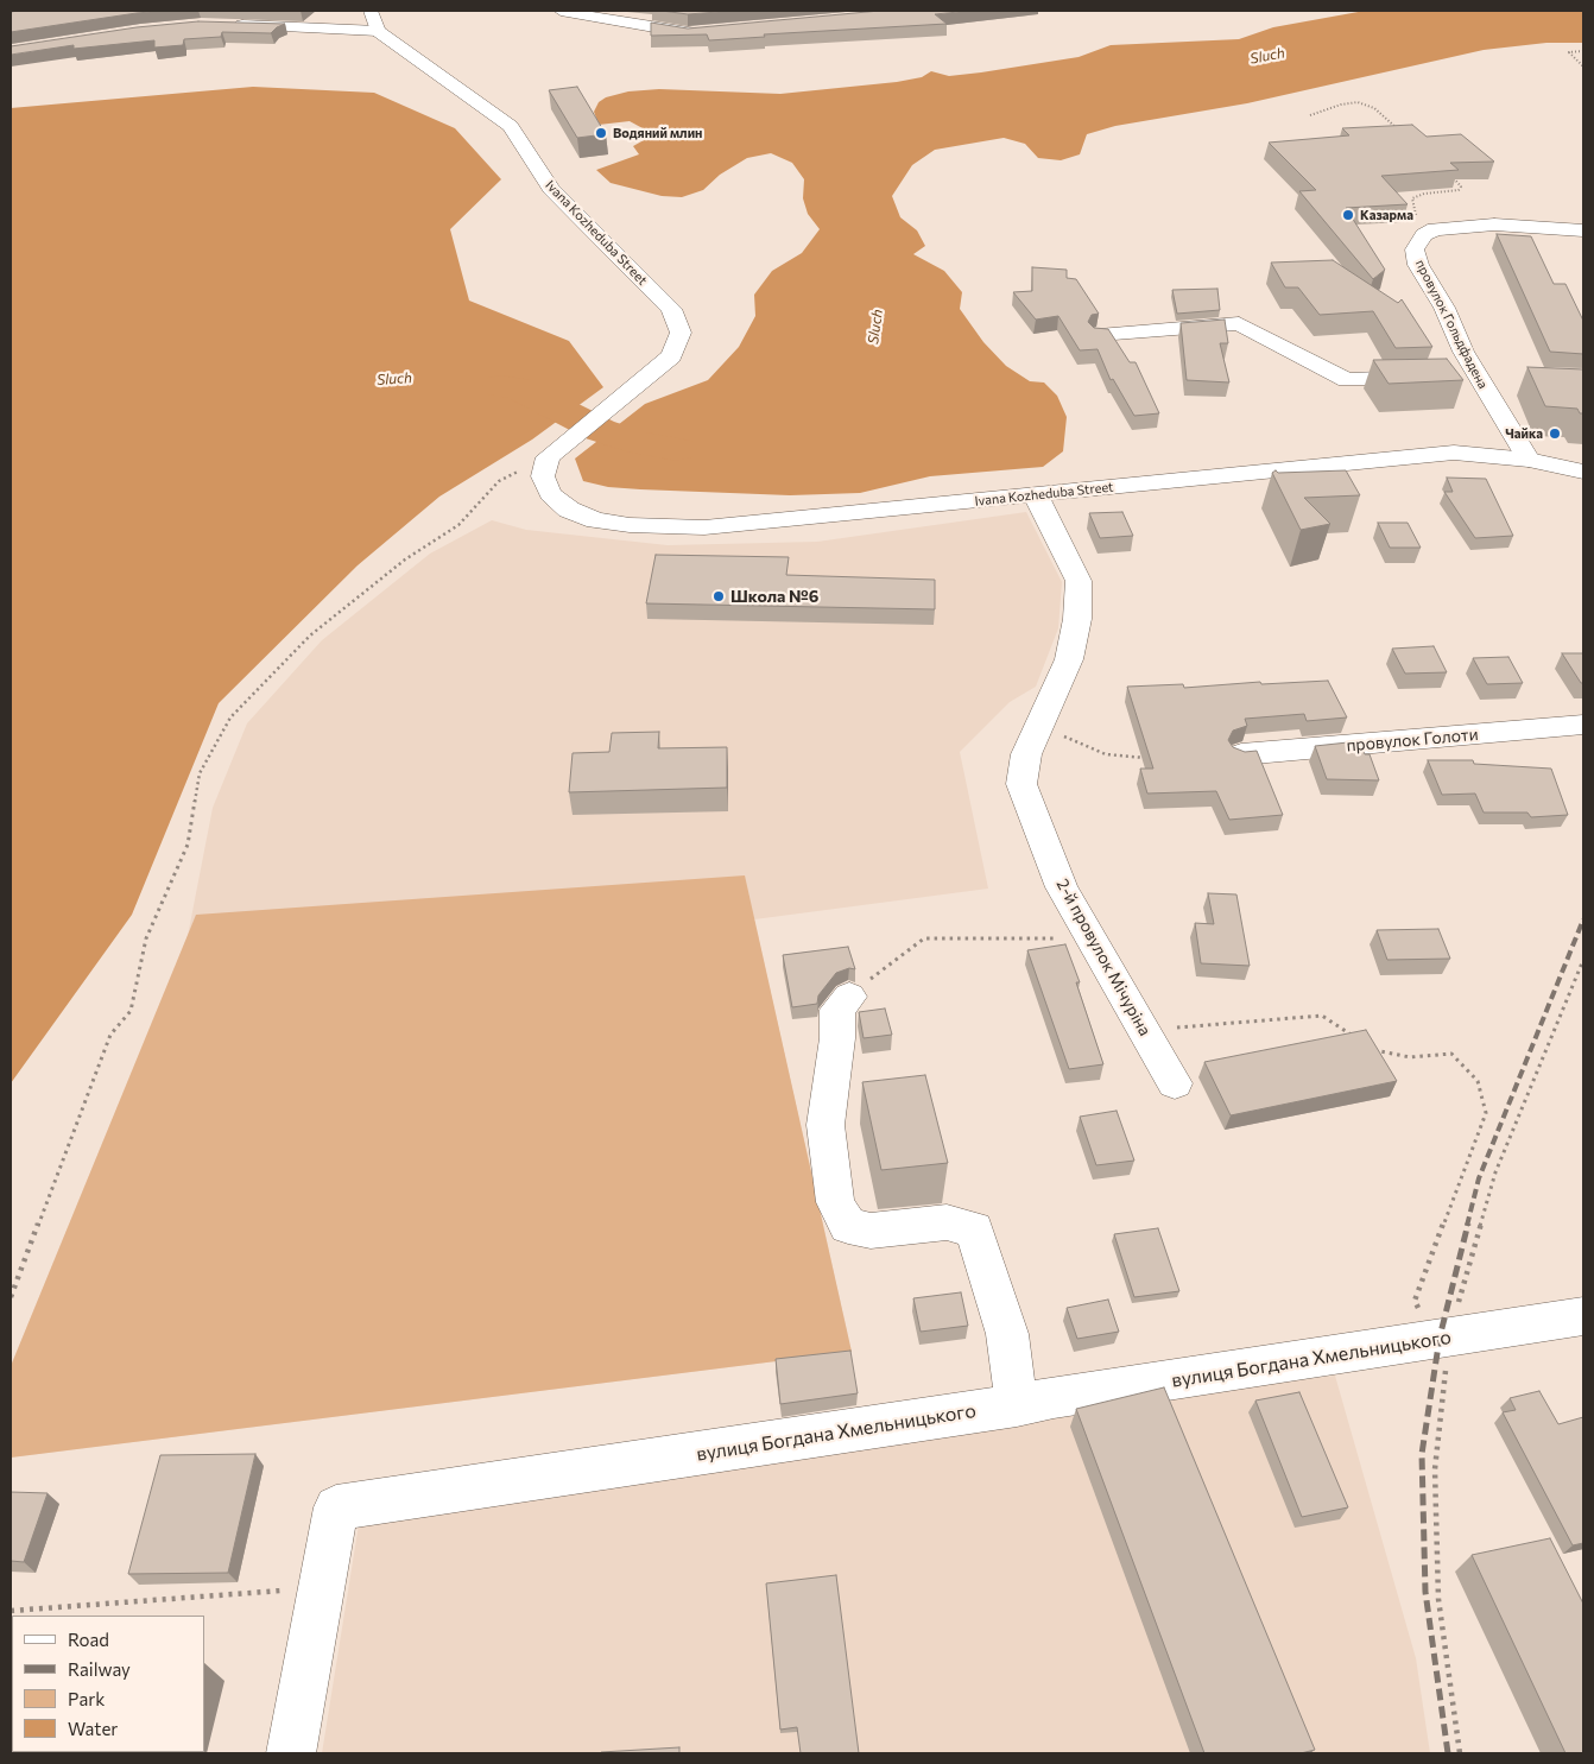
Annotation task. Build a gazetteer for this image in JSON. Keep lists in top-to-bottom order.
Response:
{
  "streets": {
    "street": [
      "Ivana Kozheduba Street",
      "провулок Гольдфадена",
      "провулок Голоти",
      "2-й провулок Мічуріна",
      "вулиця Богдана Хмельницького"
    ]
  },
  "crossings": [
    ["Ivana Kozheduba Street", "провулок Гольдфадена"],
    ["Ivana Kozheduba Street", "2-й провулок Мічуріна"]
  ],
  "water": ["Sluch"],
  "places": [
    "Водяний млин",
    "Казарма",
    "Чайка",
    "Школа №6"
  ],
  "legend": [
    "Road",
    "Railway",
    "Park",
    "Water"
  ]
}
